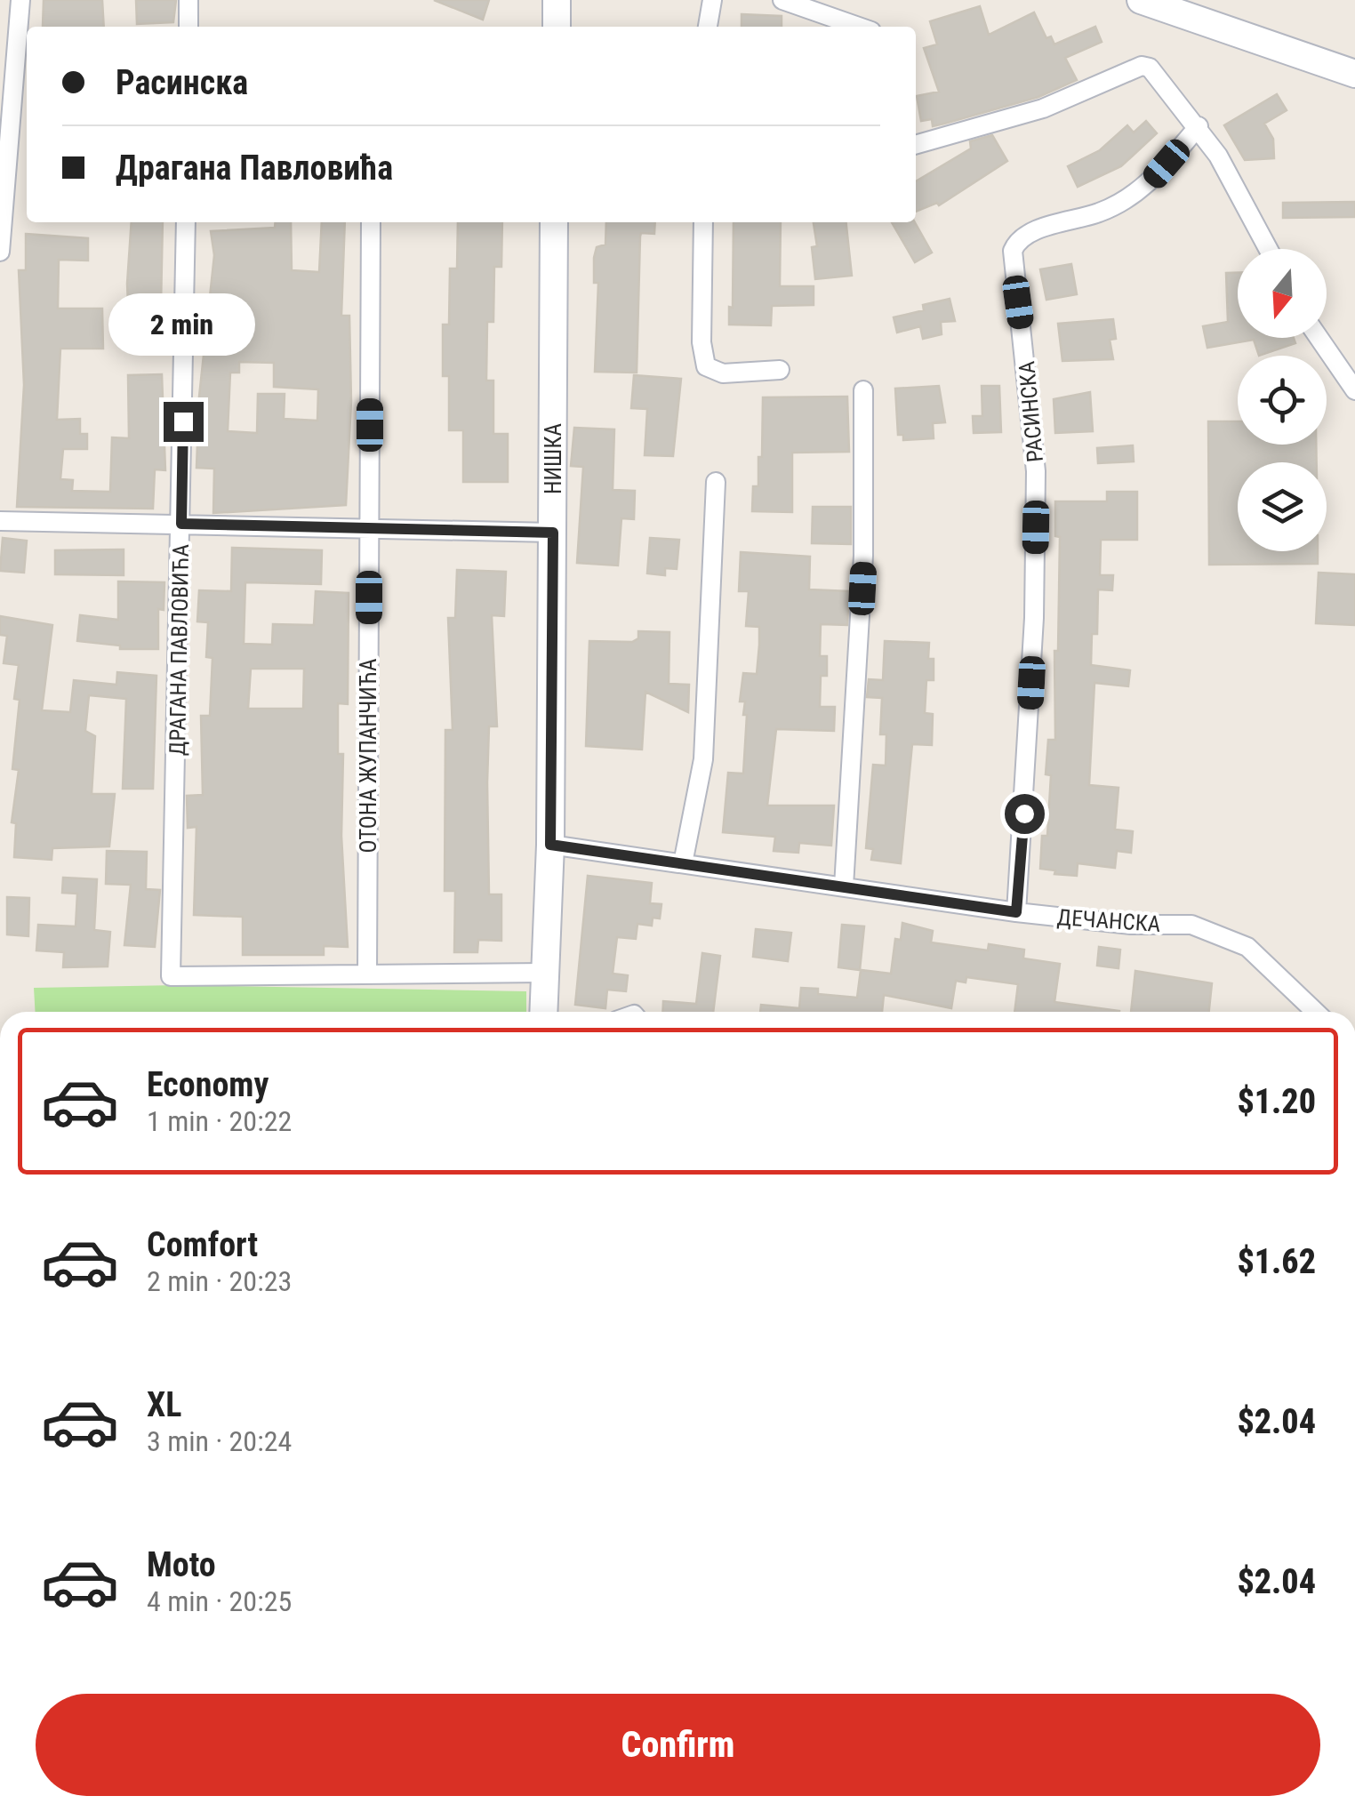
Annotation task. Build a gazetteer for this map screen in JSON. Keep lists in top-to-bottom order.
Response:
{
  "streets": {
    "main road": ["НИШКА"],
    "street": [
      "РАСИНСКА",
      "ДРАГАНА ПАВЛОВИЋА",
      "ОТОНА ЖУПАНЧИЋА",
      "ДЕЧАНСКА"
    ]
  },
  "crossings": [
    ["РАСИНСКА", "ДЕЧАНСКА"],
    ["НИШКА", "ДЕЧАНСКА"],
    ["ДРАГАНА ПАВЛОВИЋА", "ОТОНА ЖУПАНЧИЋА"]
  ],
  "north": "bottom",
  "page": {
    "banner": ["Расинска", "Драгана Павловића"],
    "bubble": "2 min",
    "list": [
      {
        "name": "Economy",
        "note": "1 min · 20:22",
        "value": "$1.20"
      },
      {
        "name": "Comfort",
        "note": "2 min · 20:23",
        "value": "$1.62"
      },
      {
        "name": "XL",
        "note": "3 min · 20:24",
        "value": "$2.04"
      },
      {
        "name": "Moto",
        "note": "4 min · 20:25",
        "value": "$2.04"
      }
    ],
    "buttons": "Confirm"
  }
}
